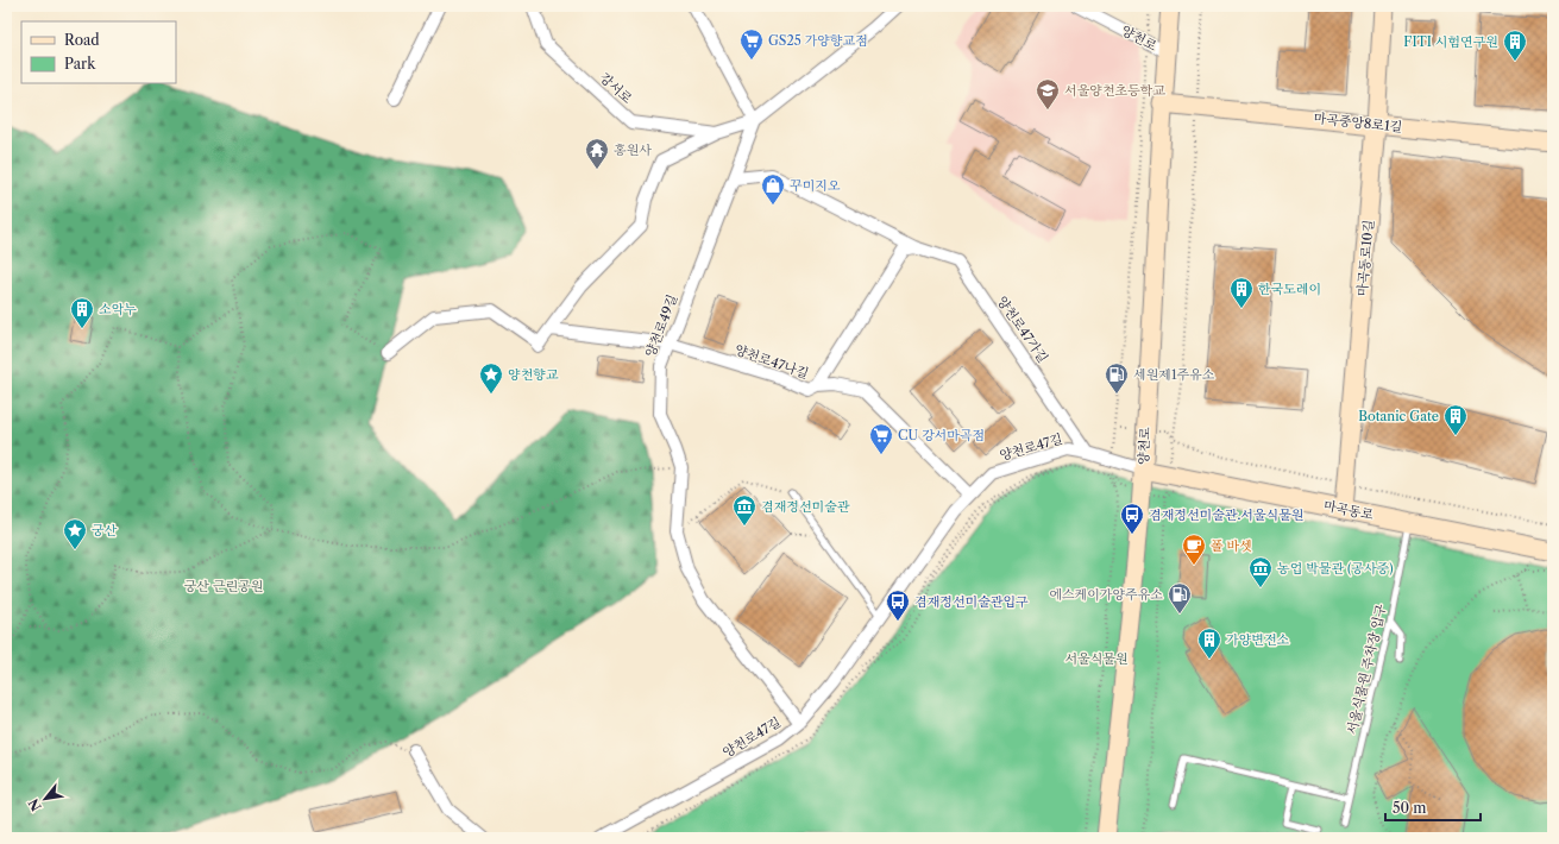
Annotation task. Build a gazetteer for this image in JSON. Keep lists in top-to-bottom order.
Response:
{
  "streets": {
    "main road": [
      "양천로",
      "마곡중앙8로1길",
      "마곡동로10길",
      "마곡동로"
    ],
    "street": [
      "강서로",
      "양천로49길",
      "양천로47가길",
      "양천로47나길",
      "양천로47길"
    ],
    "lane": ["서울식물원 주차장 입구"]
  },
  "crossings": [
    ["양천로", "마곡중앙8로1길"],
    ["양천로", "양천로47길"],
    ["양천로", "마곡동로"],
    ["마곡중앙8로1길", "마곡동로10길"],
    ["마곡동로10길", "마곡동로"],
    ["양천로49길", "양천로47가길"],
    ["양천로49길", "양천로47나길"],
    ["양천로49길", "양천로47길"],
    ["양천로47가길", "양천로47길"],
    ["양천로47나길", "양천로47길"],
    ["양천로47길", "마곡동로"],
    ["마곡동로", "서울식물원 주차장 입구"]
  ],
  "parks": ["궁산 근린공원", "서울식물원"],
  "places": {
    "supermarket": ["GS25 가양향교점", "CU 강서마곡점"],
    "building": [
      "FITI 시험연구원",
      "한국도레이",
      "소악누",
      "Botanic Gate",
      "가양변전소"
    ],
    "school or university": ["서울양천초등학교"],
    "temple": ["홍원사"],
    "shop": ["꾸미지오"],
    "place": ["양천향교", "궁산"],
    "fuel station": ["세원제1주유소", "에스케이가양주유소"],
    "museum": ["겸재정선미술관", "농업 박물관 (공사중)"],
    "bus stop": ["겸재정선미술관.서울식물원", "겸재정선미술관입구"],
    "cafe": ["폴 바셋"]
  },
  "legend": ["Road", "Park"],
  "scale_bar": "50 m",
  "north": "bottom left"
}
